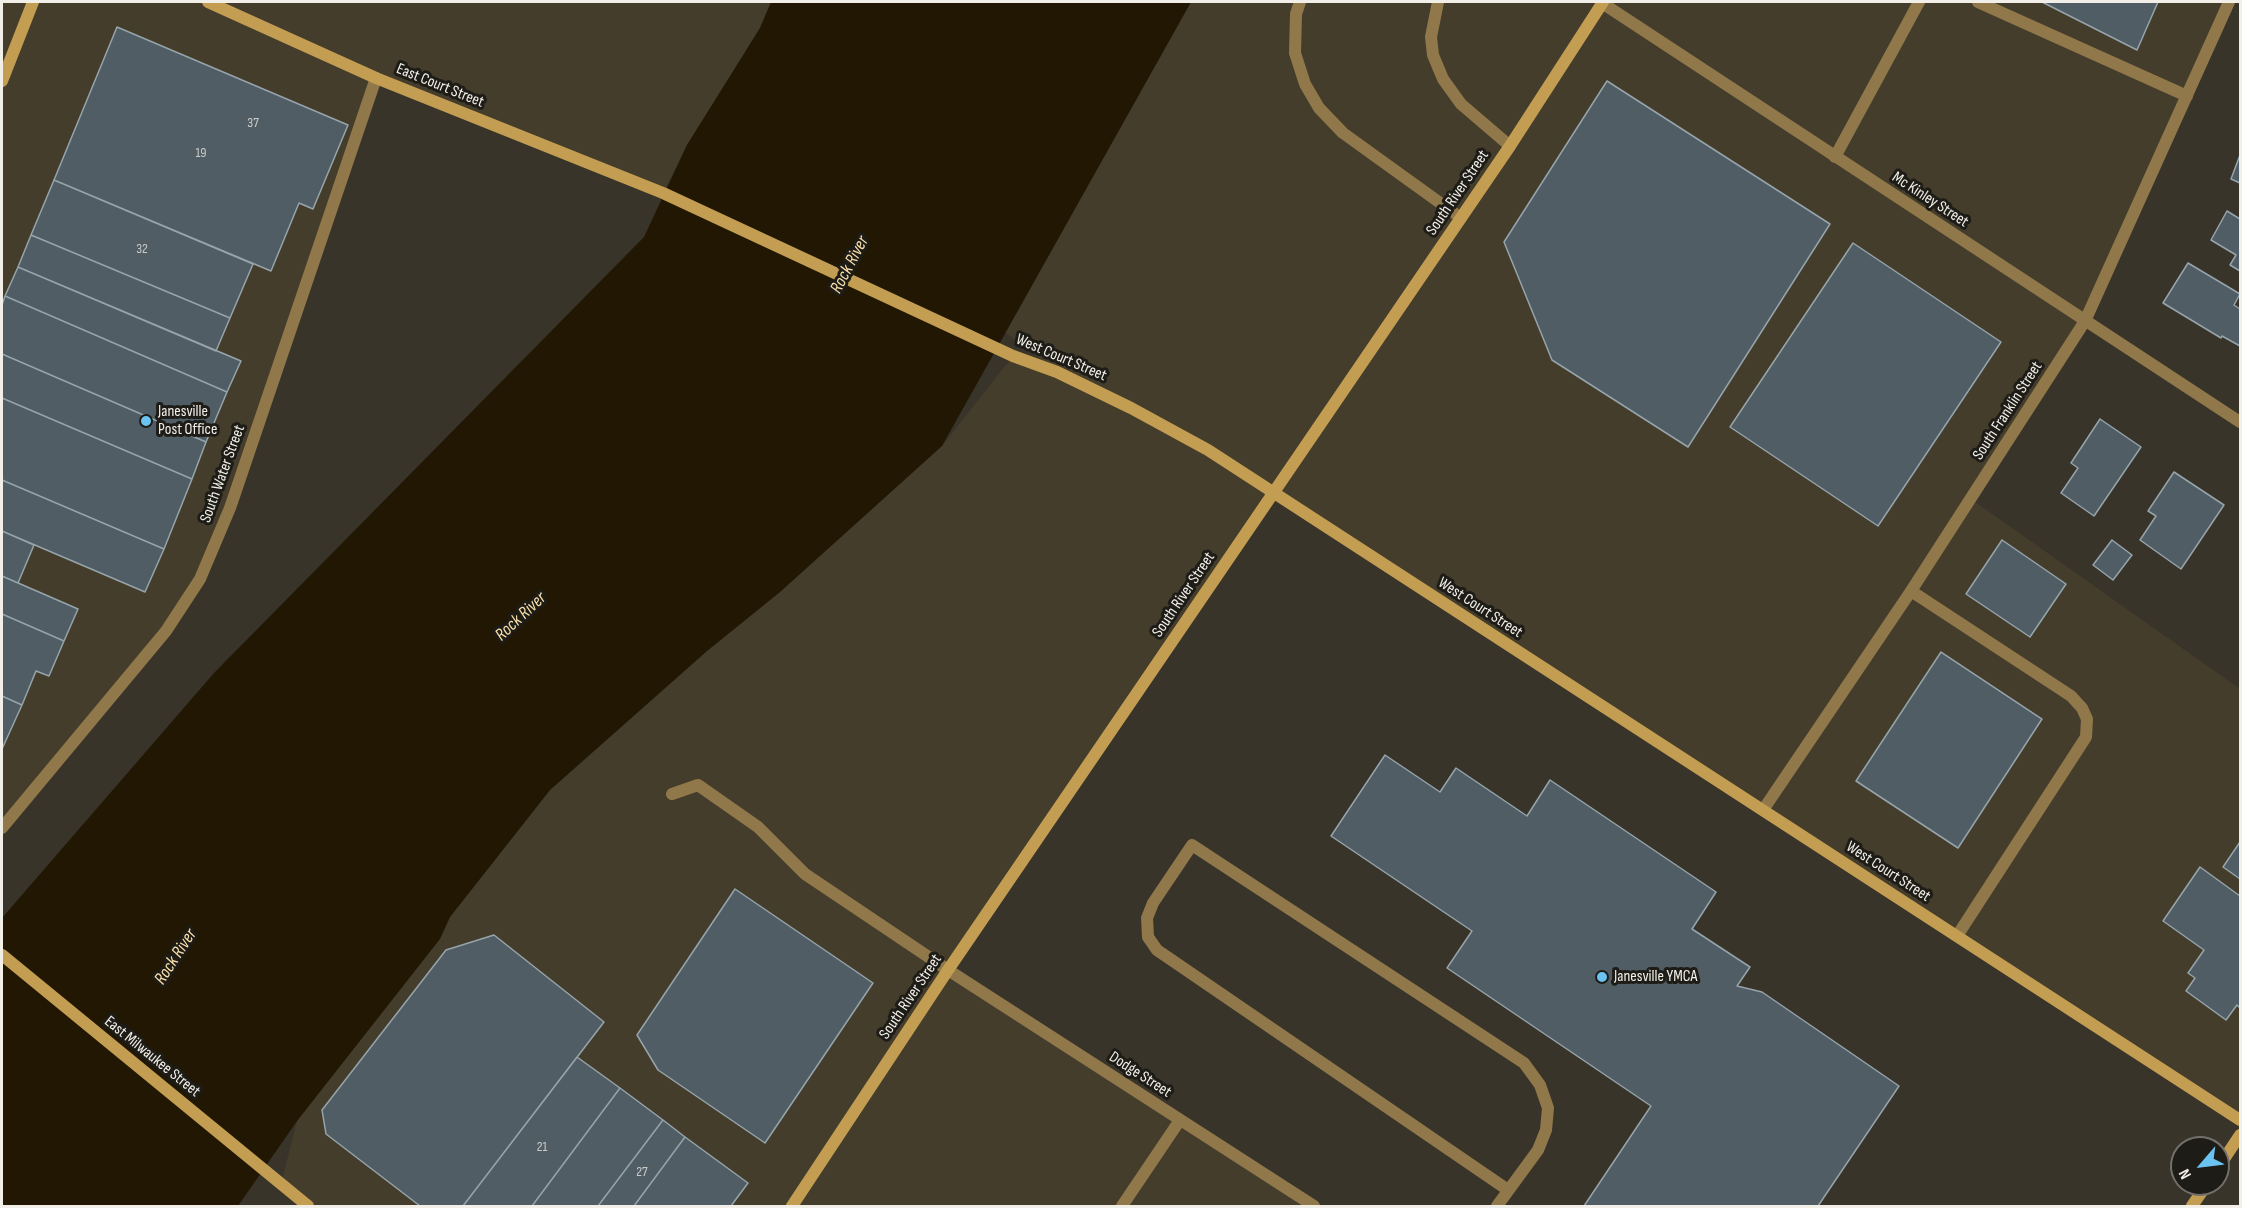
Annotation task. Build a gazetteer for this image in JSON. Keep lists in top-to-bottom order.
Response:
{
  "streets": {
    "main road": [
      "East Court Street",
      "South River Street",
      "West Court Street",
      "East Milwaukee Street"
    ],
    "street": [
      "Mc Kinley Street",
      "South Franklin Street",
      "South Water Street",
      "Dodge Street"
    ]
  },
  "crossings": [
    ["East Court Street", "West Court Street"],
    ["East Court Street", "South Water Street"],
    ["South River Street", "Mc Kinley Street"],
    ["South River Street", "West Court Street"],
    ["South River Street", "Dodge Street"],
    ["Mc Kinley Street", "South Franklin Street"],
    ["West Court Street", "South Franklin Street"]
  ],
  "water": ["Rock River"],
  "places": ["Janesville Post Office", "Janesville YMCA"],
  "house_numbers": [
    "37",
    "19",
    "32",
    "21",
    "27"
  ],
  "north": "bottom left"
}
